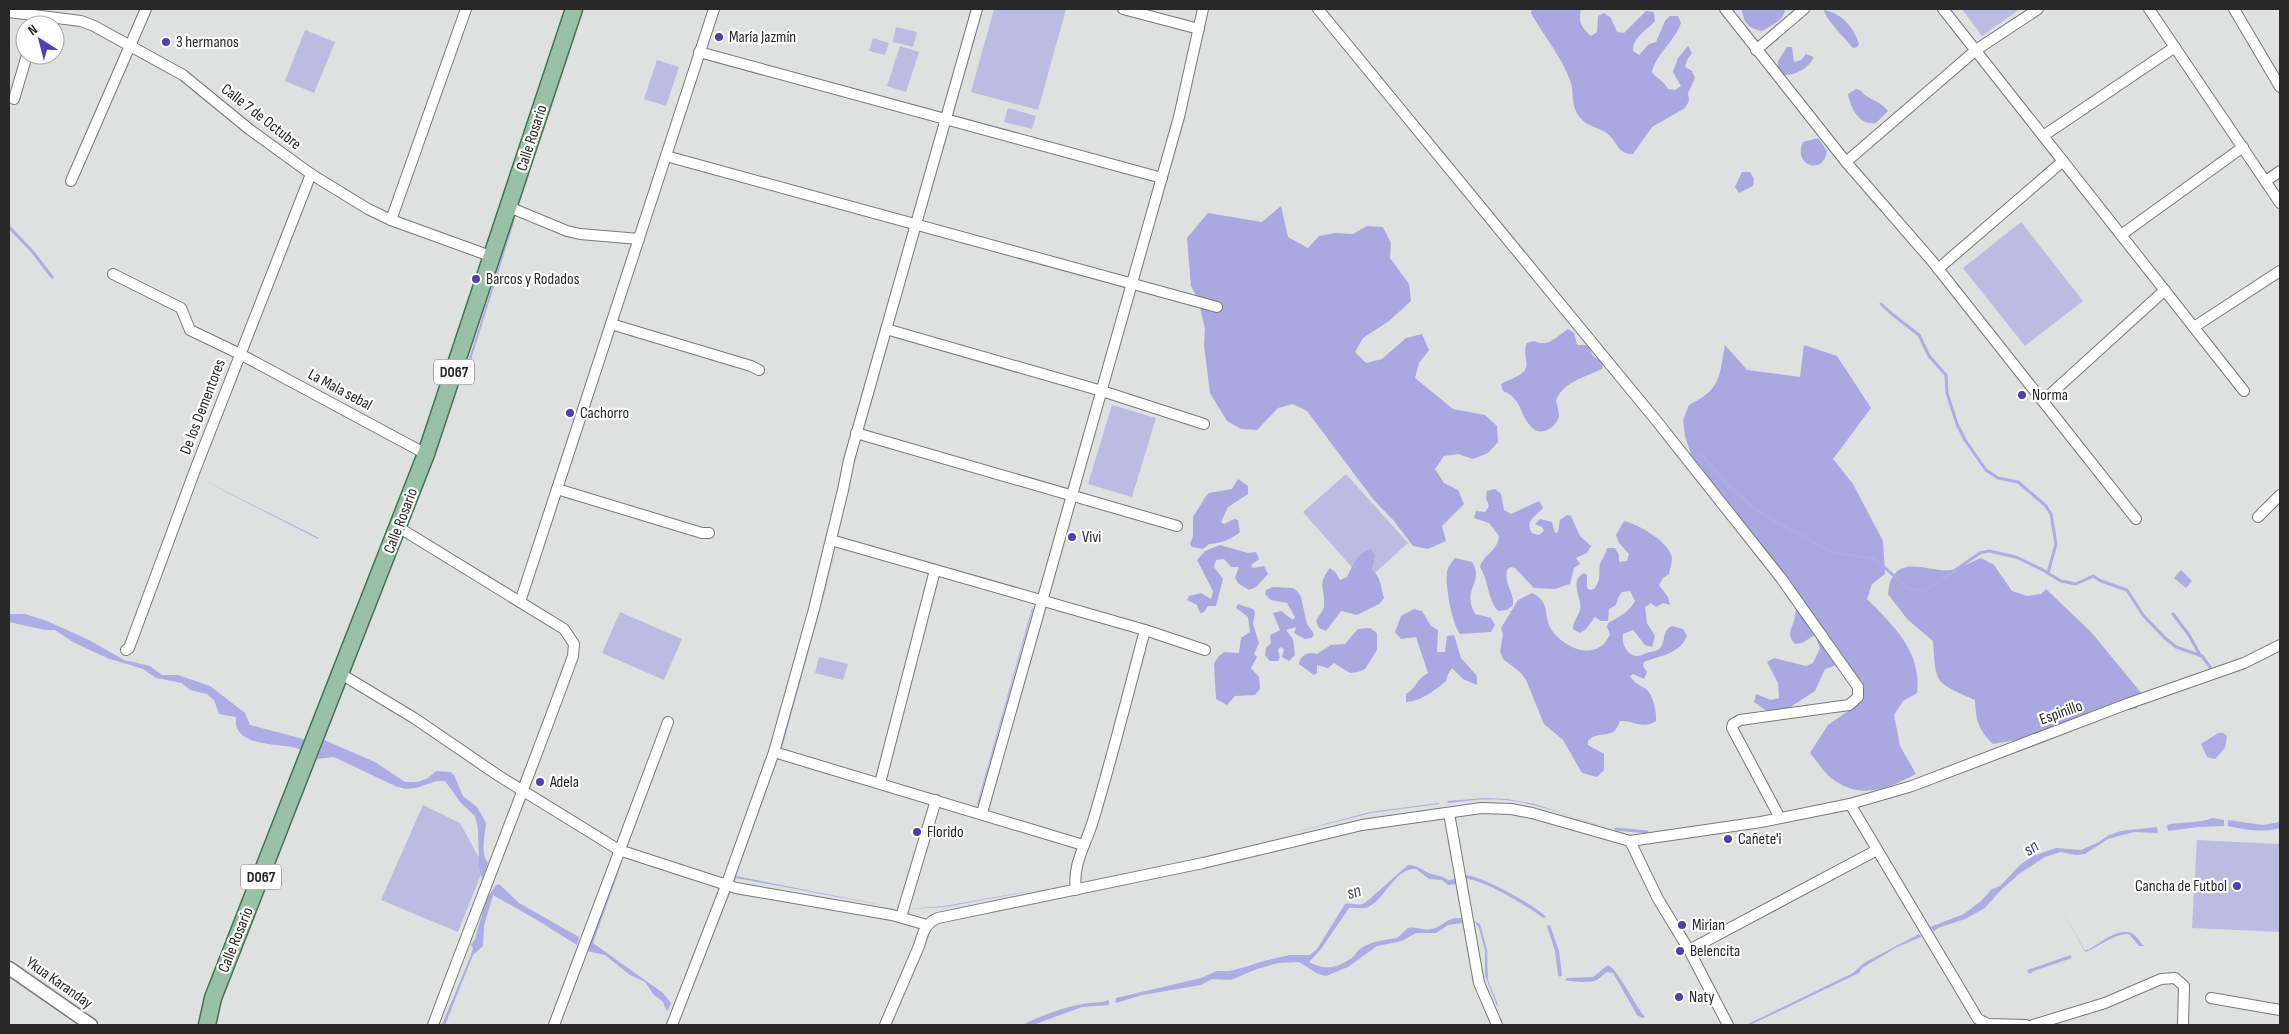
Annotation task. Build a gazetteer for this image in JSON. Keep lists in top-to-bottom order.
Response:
{
  "streets": {
    "main road": ["Calle Rosario", "D067"],
    "street": [
      "Calle 7 de Octubre",
      "La Mala sebal",
      "De los Dementores",
      "Espinillo",
      "Ykua Karanday"
    ]
  },
  "crossings": [
    ["Calle 7 de Octubre", "Calle Rosario"],
    ["Calle 7 de Octubre", "De los Dementores"],
    ["Calle Rosario", "La Mala sebal"],
    ["La Mala sebal", "De los Dementores"]
  ],
  "water": ["sn"],
  "places": [
    "María Jazmín",
    "3 hermanos",
    "Barcos y Rodados",
    "Norma",
    "Cachorro",
    "Vivi",
    "Adela",
    "Florido",
    "Cañete'i",
    "Cancha de Futbol",
    "Mirian",
    "Belencita",
    "Naty"
  ],
  "north": "top left"
}
